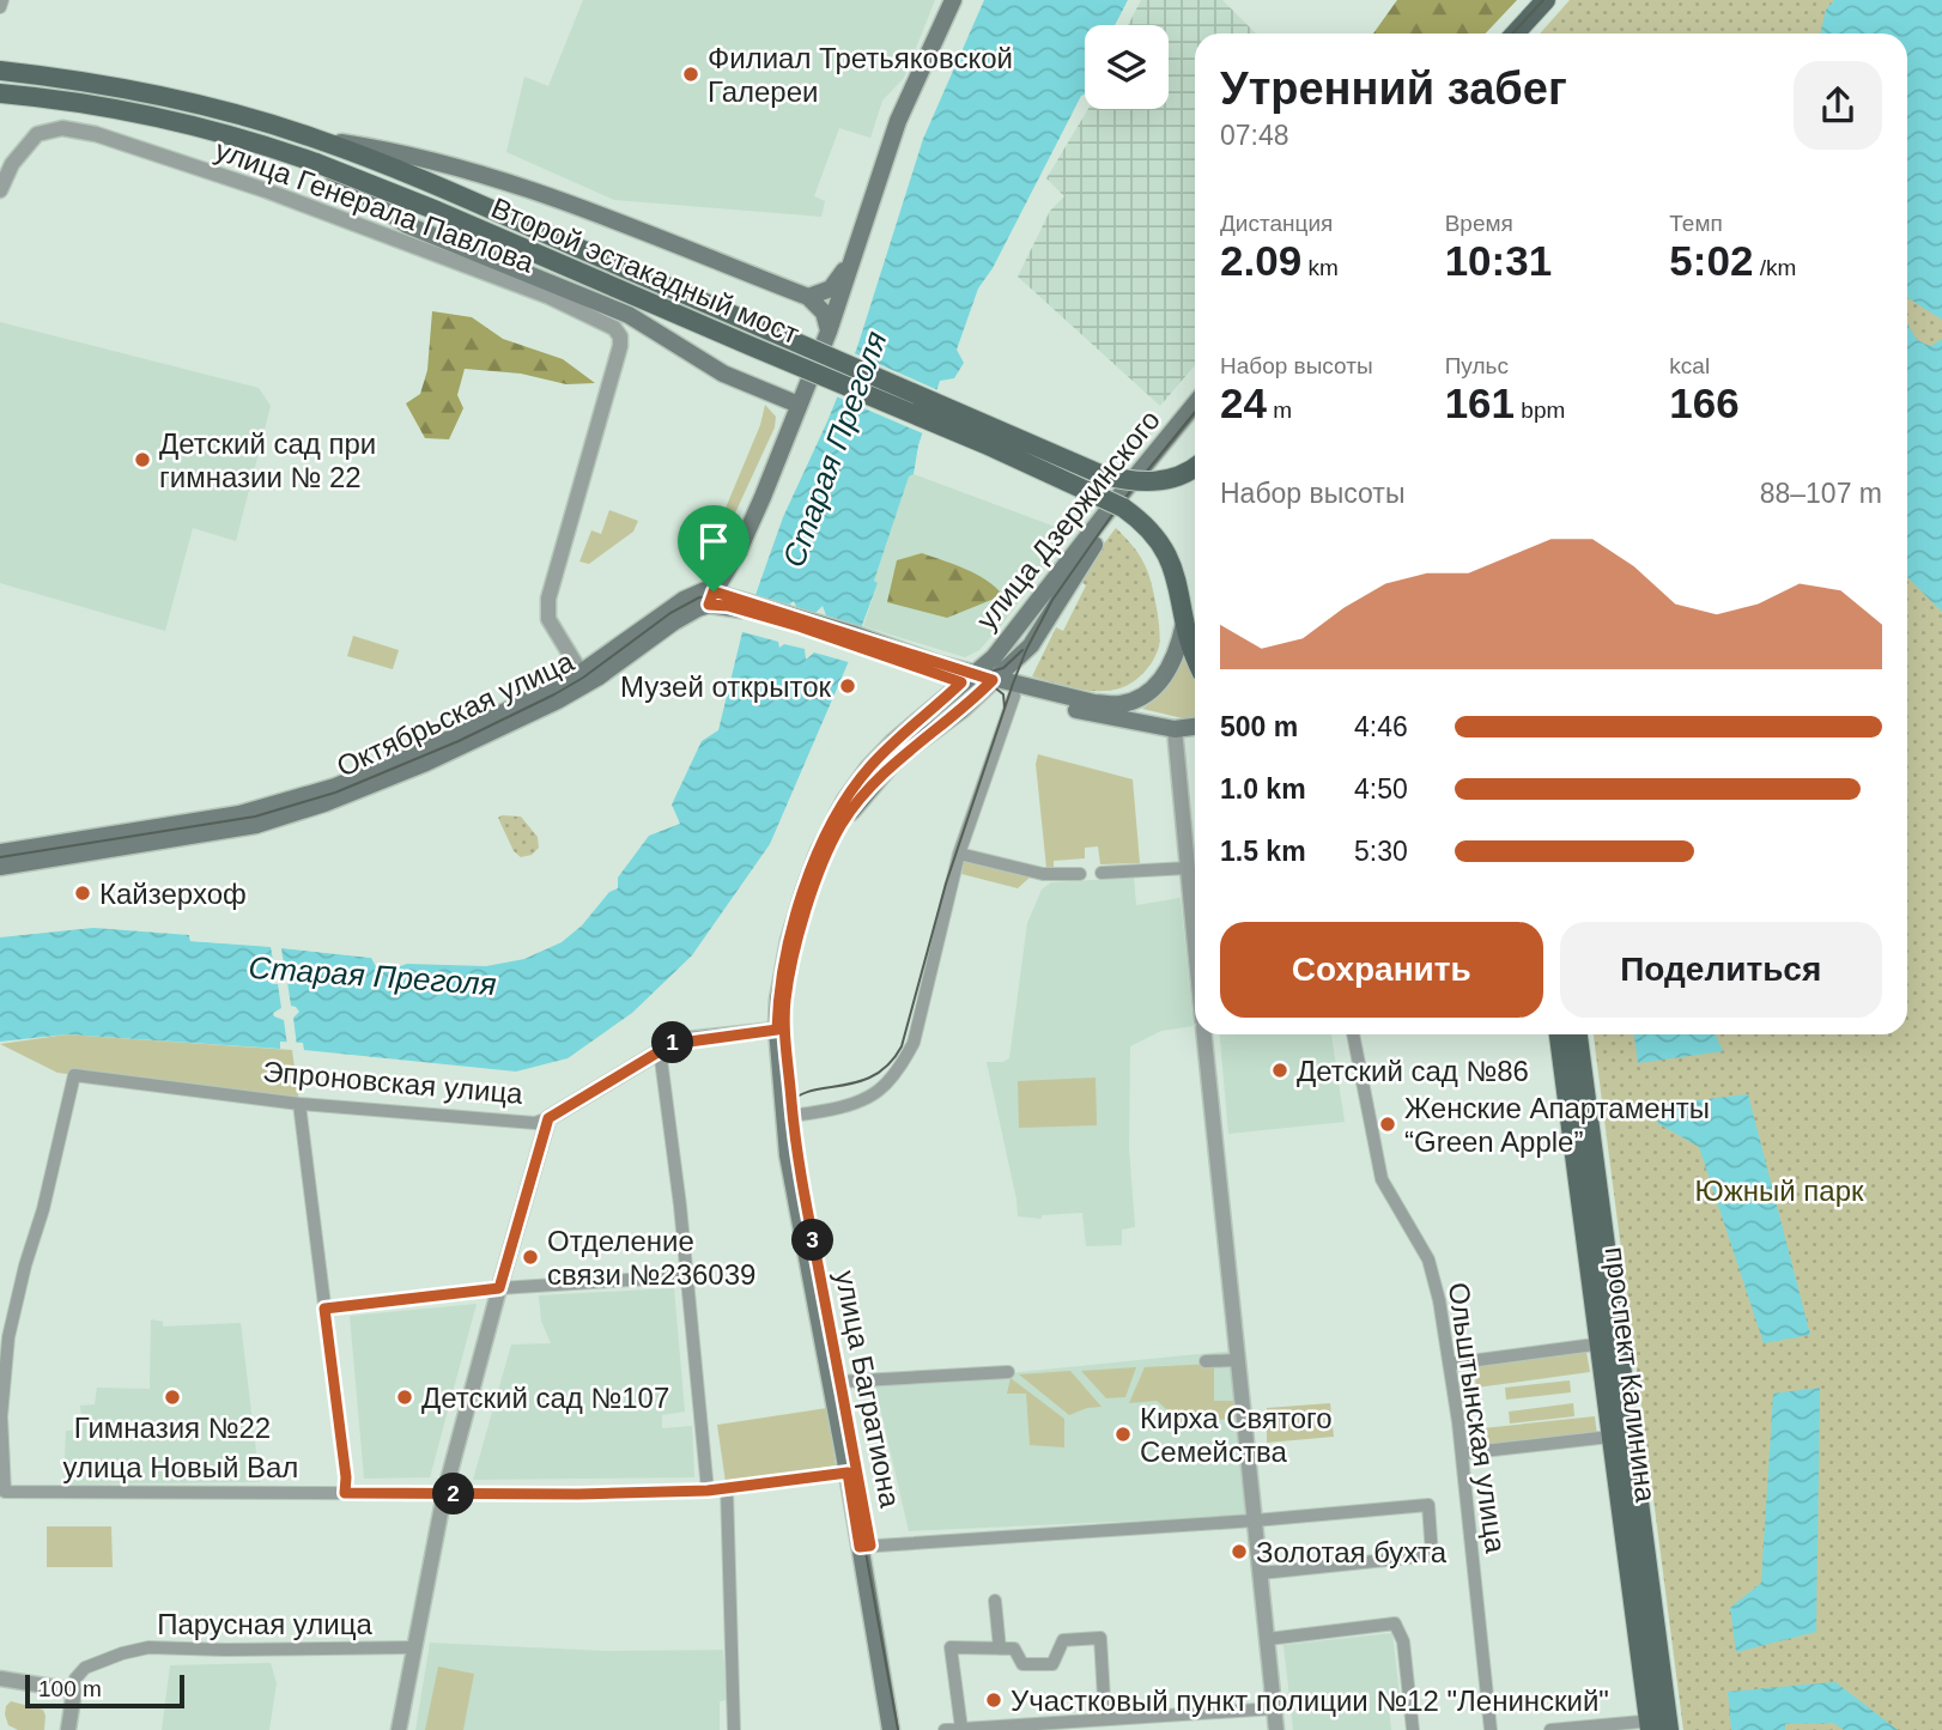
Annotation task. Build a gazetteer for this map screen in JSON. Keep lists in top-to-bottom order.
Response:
{
  "streets": {
    "main road": [
      "Второй эстакадный мост",
      "улица Дзержинского",
      "Октябрьская улица",
      "проспект Калинина",
      "улица Багратиона"
    ],
    "street": [
      "улица Генерала Павлова",
      "Эпроновская улица",
      "Ольштынская улица",
      "улица Новый Вал",
      "Парусная улица"
    ]
  },
  "crossings": [
    ["улица Генерала Павлова", "Октябрьская улица"],
    ["Второй эстакадный мост", "улица Дзержинского"],
    ["Второй эстакадный мост", "улица Багратиона"],
    ["улица Дзержинского", "улица Багратиона"],
    ["Эпроновская улица", "улица Багратиона"],
    ["Эпроновская улица", "улица Новый Вал"],
    ["улица Багратиона", "улица Новый Вал"]
  ],
  "water": ["Старая Преголя"],
  "parks": ["Южный парк"],
  "places": [
    "Филиал Третьяковской Галереи",
    "Детский сад при гимназии № 22",
    "Музей открыток",
    "Кайзерхоф",
    "Детский сад №86",
    "Женские Апартаменты “Green Apple”",
    "Отделение связи №236039",
    "Гимназия №22",
    "Детский сад №107",
    "Кирха Святого Семейства",
    "Золотая бухта",
    "Участковый пункт полиции №12 \"Ленинский\""
  ],
  "scale_bar": "100 m",
  "page": {
    "heading": ["Утренний забег", "07:48"],
    "stats": [
      ["Дистанция", "2.09 km"],
      ["Время", "10:31"],
      ["Темп", "5:02 /km"],
      ["Набор высоты", "24 m"],
      ["Пульс", "161 bpm"],
      ["kcal", "166"]
    ],
    "chart": ["Набор высоты", "88–107 m"],
    "list": [
      {
        "name": "500 m",
        "note": "4:46"
      },
      {
        "name": "1.0 km",
        "note": "4:50"
      },
      {
        "name": "1.5 km",
        "note": "5:30"
      }
    ],
    "buttons": ["Сохранить", "Поделиться"],
    "pins": ["1", "3", "2"],
    "scale": "100 m"
  }
}
